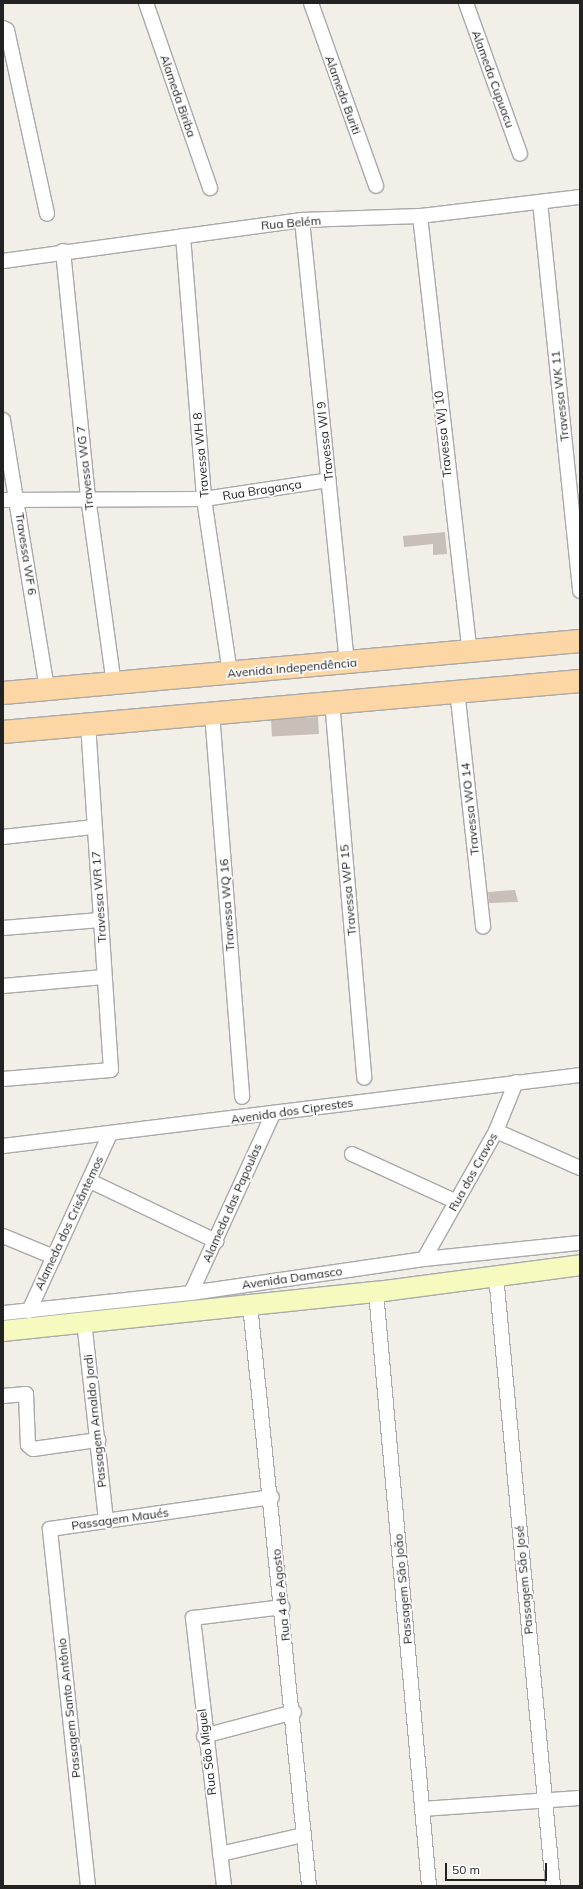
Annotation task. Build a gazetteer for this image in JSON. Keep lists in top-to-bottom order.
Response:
{
  "streets": {
    "main road": ["Avenida Independência"],
    "street": [
      "Alameda Cupuacu",
      "Alameda Buriti",
      "Alameda Biriba",
      "Rua Belém",
      "Travessa WK 11",
      "Travessa WJ 10",
      "Travessa WI 9",
      "Travessa WH 8",
      "Travessa WG 7",
      "Rua Bragança",
      "Travessa WF 6",
      "Travessa WO 14",
      "Travessa WP 15",
      "Travessa WR 17",
      "Travessa WQ 16",
      "Avenida dos Ciprestes",
      "Rua dos Cravos",
      "Alameda das Papoulas",
      "Alameda dos Crisântemos",
      "Avenida Damasco",
      "Passagem Arnaldo Jordi",
      "Passagem Maués",
      "Passagem São José",
      "Passagem São João",
      "Rua 4 de Agosto",
      "Passagem Santo Antônio",
      "Rua São Miguel"
    ]
  },
  "crossings": [
    ["Rua Belém", "Travessa WK 11"],
    ["Rua Belém", "Travessa WJ 10"],
    ["Rua Belém", "Travessa WI 9"],
    ["Rua Belém", "Travessa WH 8"],
    ["Rua Belém", "Travessa WG 7"],
    ["Travessa WJ 10", "Avenida Independência"],
    ["Travessa WI 9", "Rua Bragança"],
    ["Travessa WI 9", "Avenida Independência"],
    ["Travessa WH 8", "Rua Bragança"],
    ["Travessa WH 8", "Avenida Independência"],
    ["Travessa WG 7", "Rua Bragança"],
    ["Travessa WG 7", "Avenida Independência"],
    ["Rua Bragança", "Travessa WF 6"],
    ["Travessa WF 6", "Avenida Independência"],
    ["Avenida dos Ciprestes", "Rua dos Cravos"],
    ["Avenida dos Ciprestes", "Alameda das Papoulas"],
    ["Avenida dos Ciprestes", "Alameda dos Crisântemos"],
    ["Rua dos Cravos", "Avenida Damasco"],
    ["Alameda das Papoulas", "Avenida Damasco"],
    ["Alameda dos Crisântemos", "Avenida Damasco"],
    ["Avenida Damasco", "Passagem Arnaldo Jordi"],
    ["Avenida Damasco", "Passagem São José"],
    ["Avenida Damasco", "Passagem São João"],
    ["Avenida Damasco", "Rua 4 de Agosto"],
    ["Passagem Arnaldo Jordi", "Passagem Maués"],
    ["Passagem Maués", "Rua 4 de Agosto"],
    ["Passagem Maués", "Passagem Santo Antônio"],
    ["Rua 4 de Agosto", "Rua São Miguel"]
  ],
  "scale_bar": "50 m"
}
